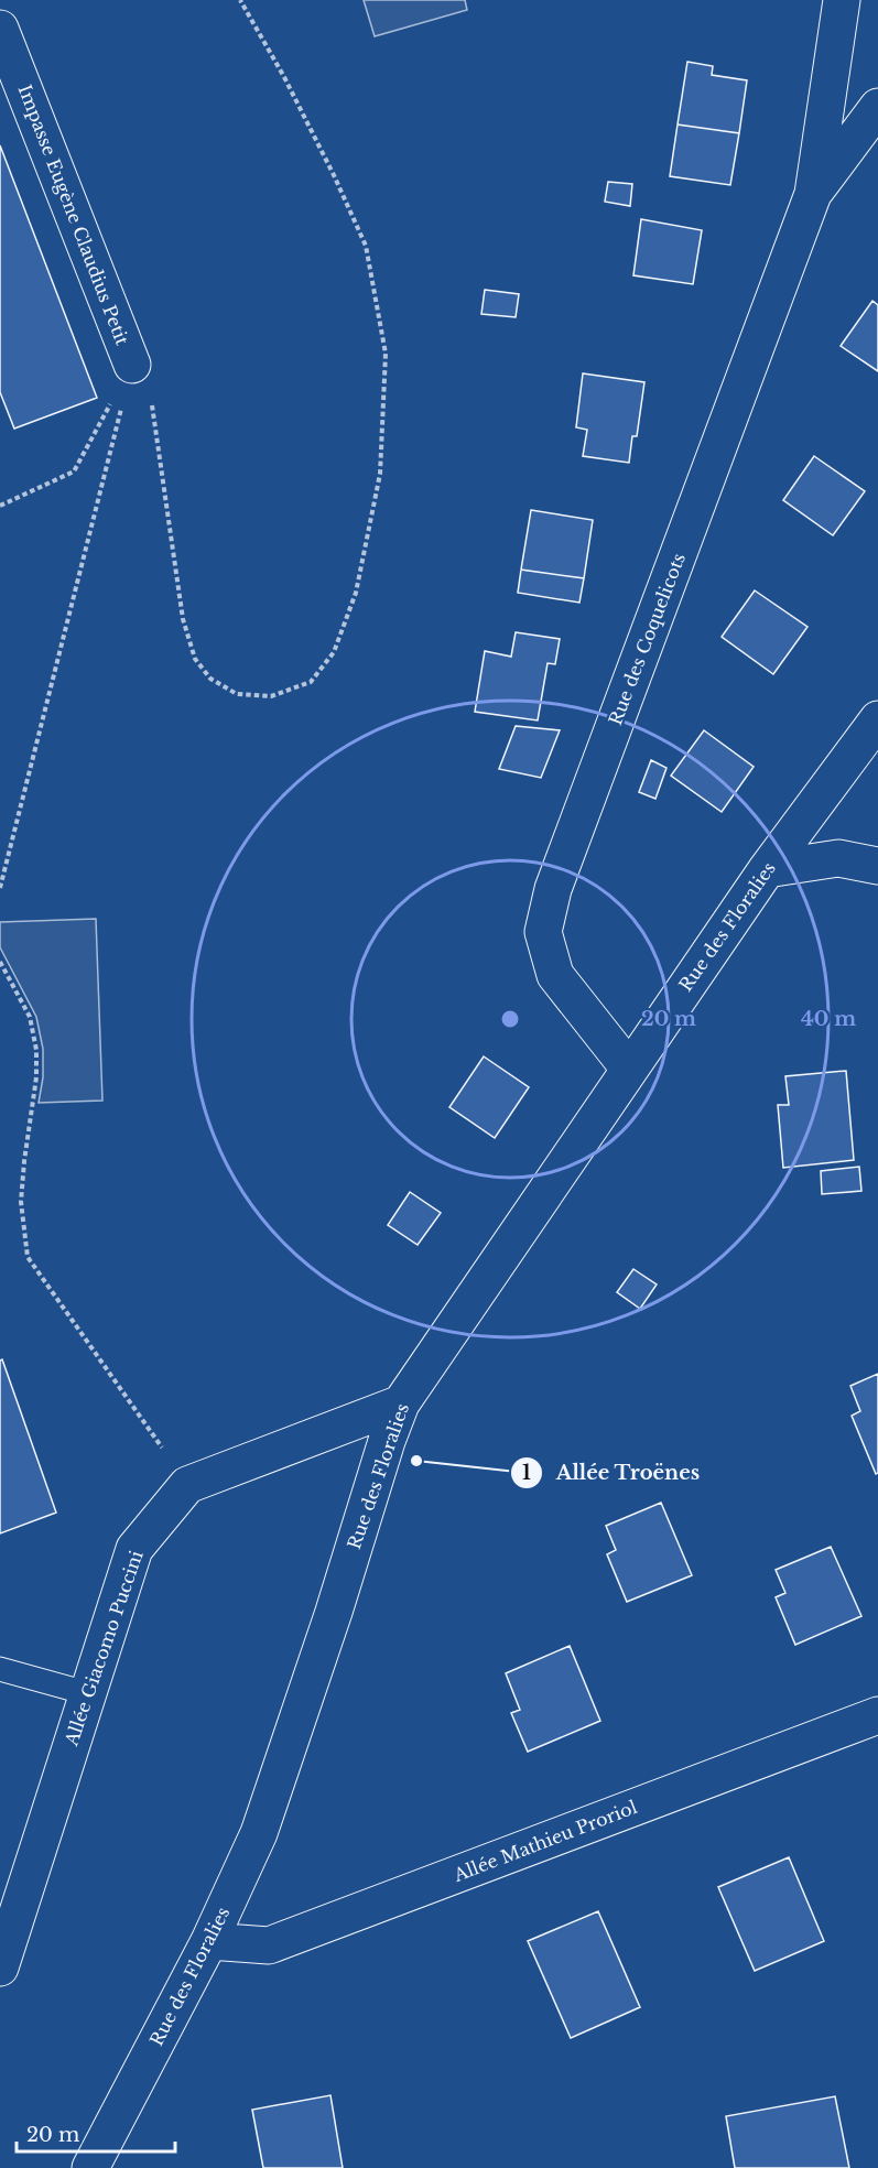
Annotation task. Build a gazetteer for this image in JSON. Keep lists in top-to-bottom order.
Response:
{
  "streets": {
    "street": [
      "Impasse Eugène Claudius Petit",
      "Rue des Coquelicots",
      "Rue des Floralies",
      "Allée Giacomo Puccini",
      "Allée Mathieu Proriol"
    ]
  },
  "crossings": [
    ["Rue des Coquelicots", "Rue des Floralies"],
    ["Rue des Floralies", "Allée Giacomo Puccini"],
    ["Rue des Floralies", "Allée Mathieu Proriol"]
  ],
  "places": ["Allée Troënes"],
  "scale_bar": "20 m",
  "rings": ["20 m", "40 m"]
}
